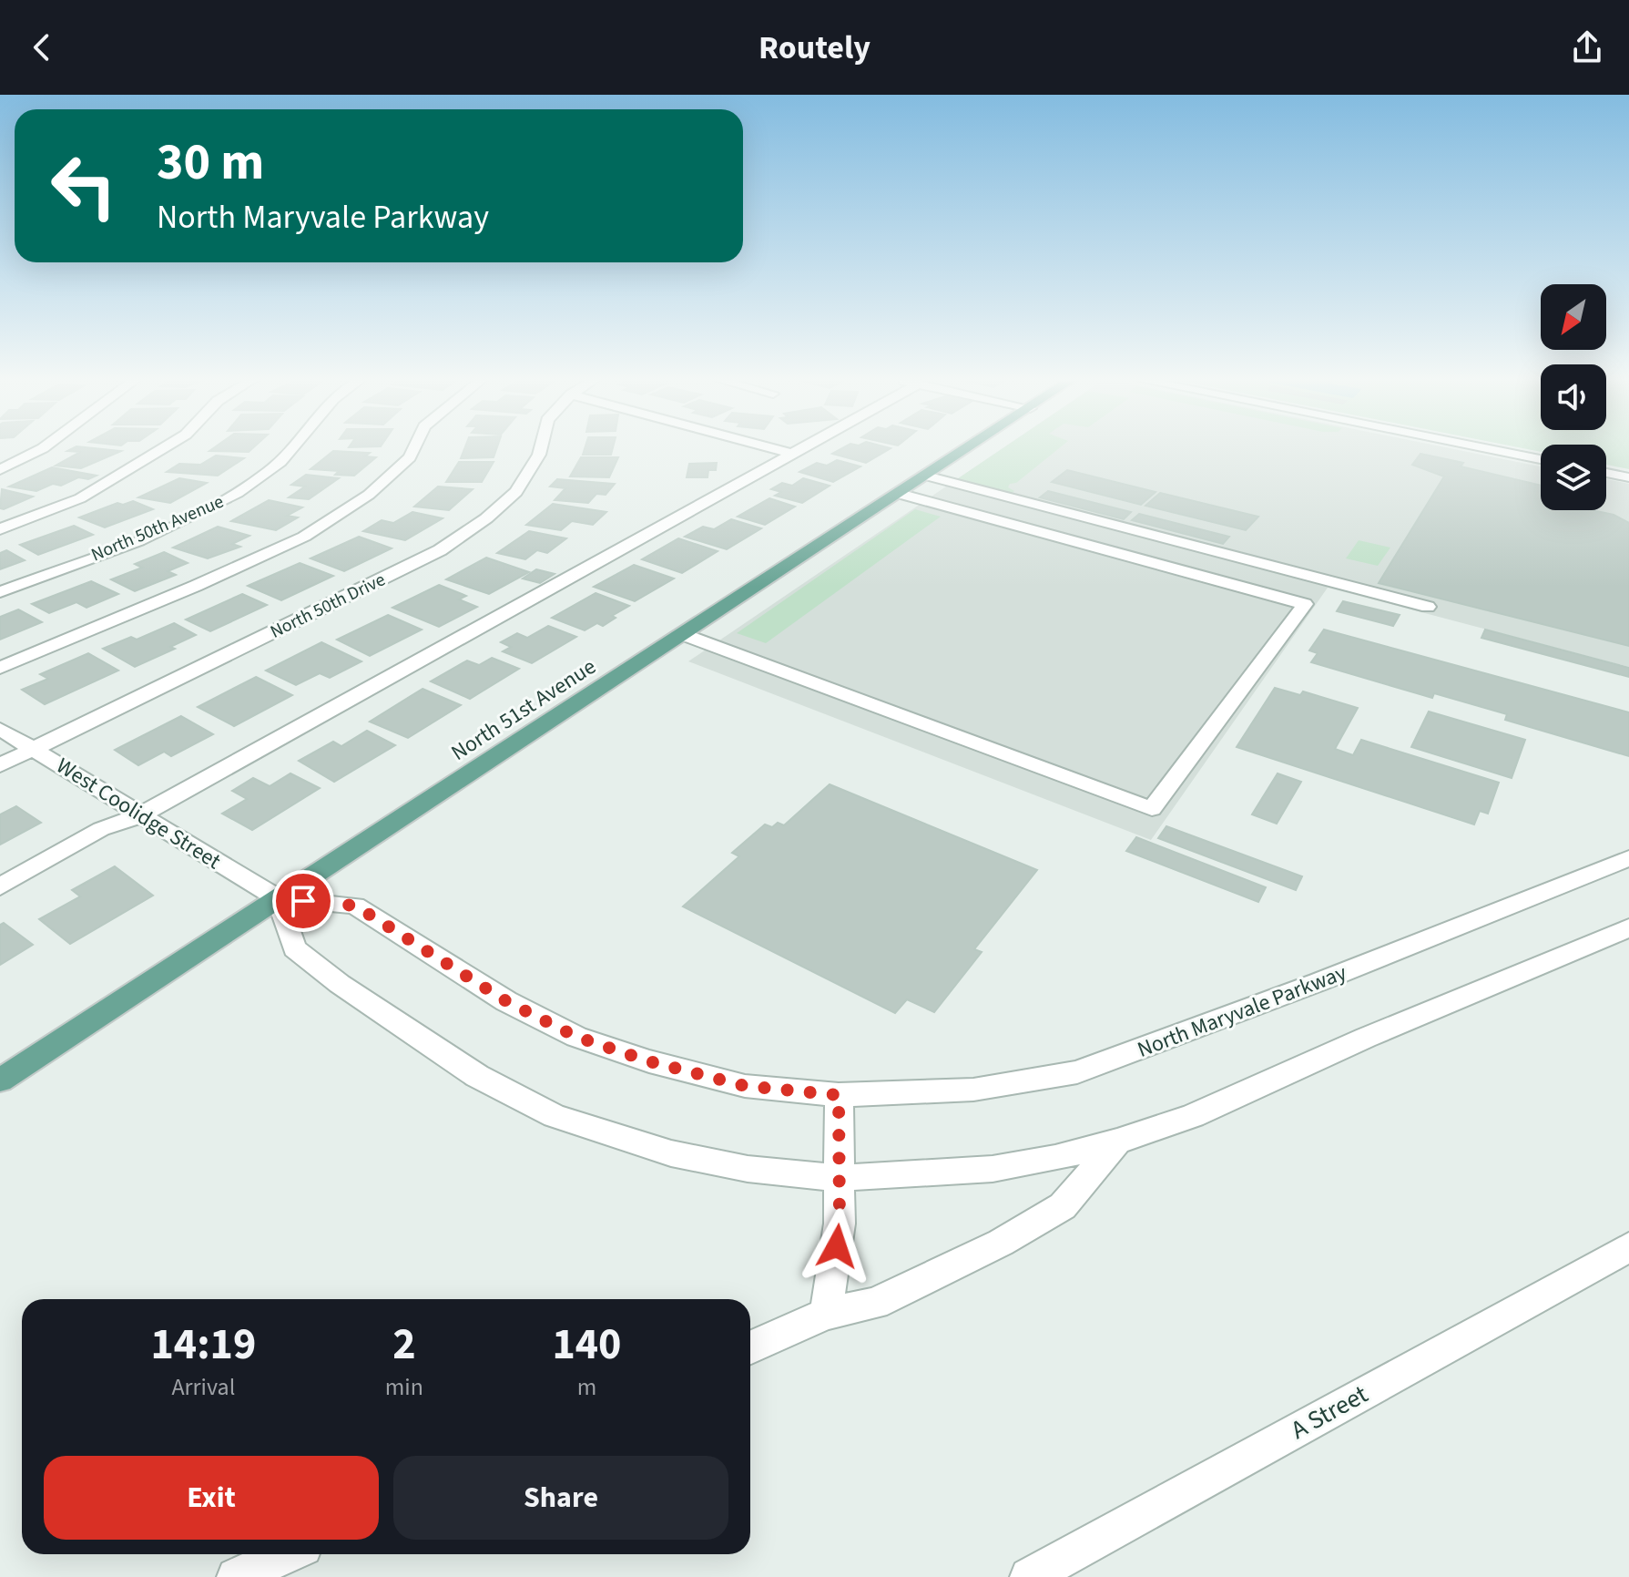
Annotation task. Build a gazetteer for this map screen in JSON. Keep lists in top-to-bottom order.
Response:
{
  "streets": {
    "main road": ["North 51st Avenue"],
    "street": [
      "North 50th Avenue",
      "North 50th Drive",
      "West Coolidge Street",
      "North Maryvale Parkway",
      "A Street"
    ]
  },
  "crossings": [
    ["North 50th Drive", "West Coolidge Street"],
    ["North 51st Avenue", "West Coolidge Street"],
    ["North 51st Avenue", "North Maryvale Parkway"],
    ["West Coolidge Street", "North Maryvale Parkway"]
  ],
  "north": "bottom left",
  "page": {
    "header": "Routely",
    "turn": ["30 m", "North Maryvale Parkway"],
    "eta": [
      "14:19",
      "Arrival",
      "2",
      "min",
      "140",
      "m"
    ],
    "buttons": ["Exit", "Share"]
  }
}
